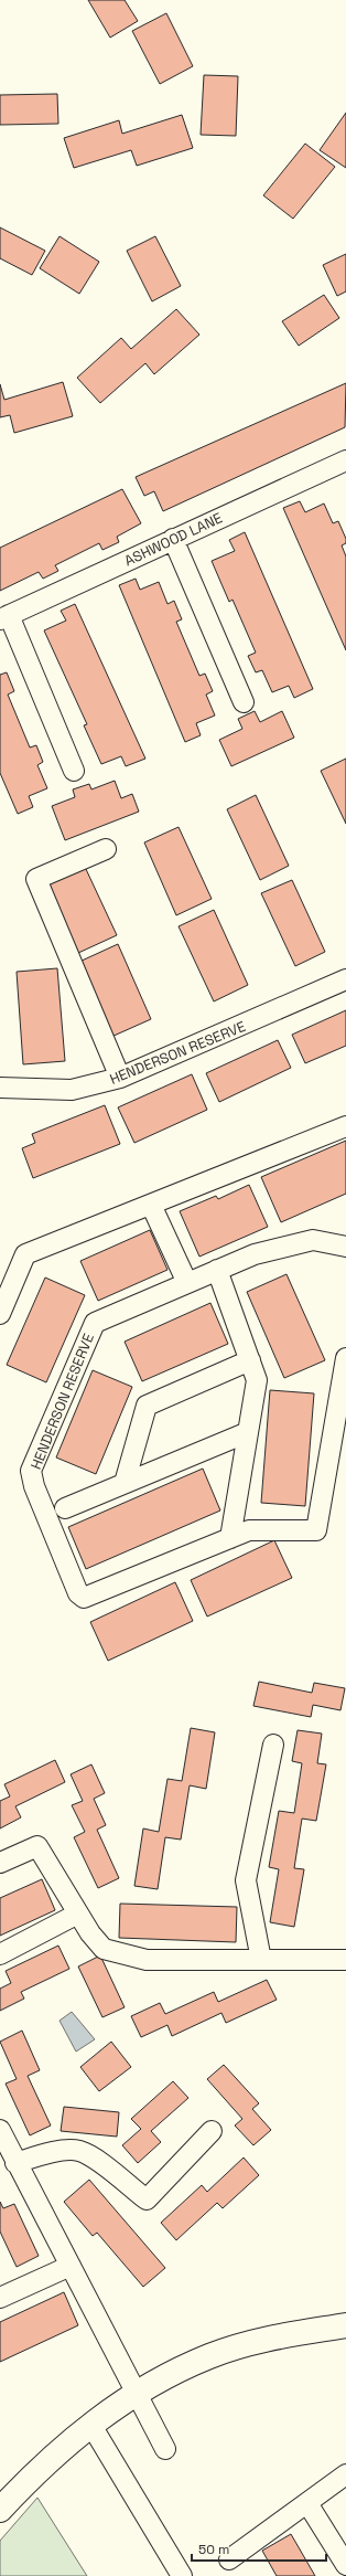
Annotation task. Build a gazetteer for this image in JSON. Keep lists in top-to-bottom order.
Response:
{
  "streets": {
    "street": ["ASHWOOD LANE", "HENDERSON RESERVE"]
  },
  "scale_bar": "50 m"
}
